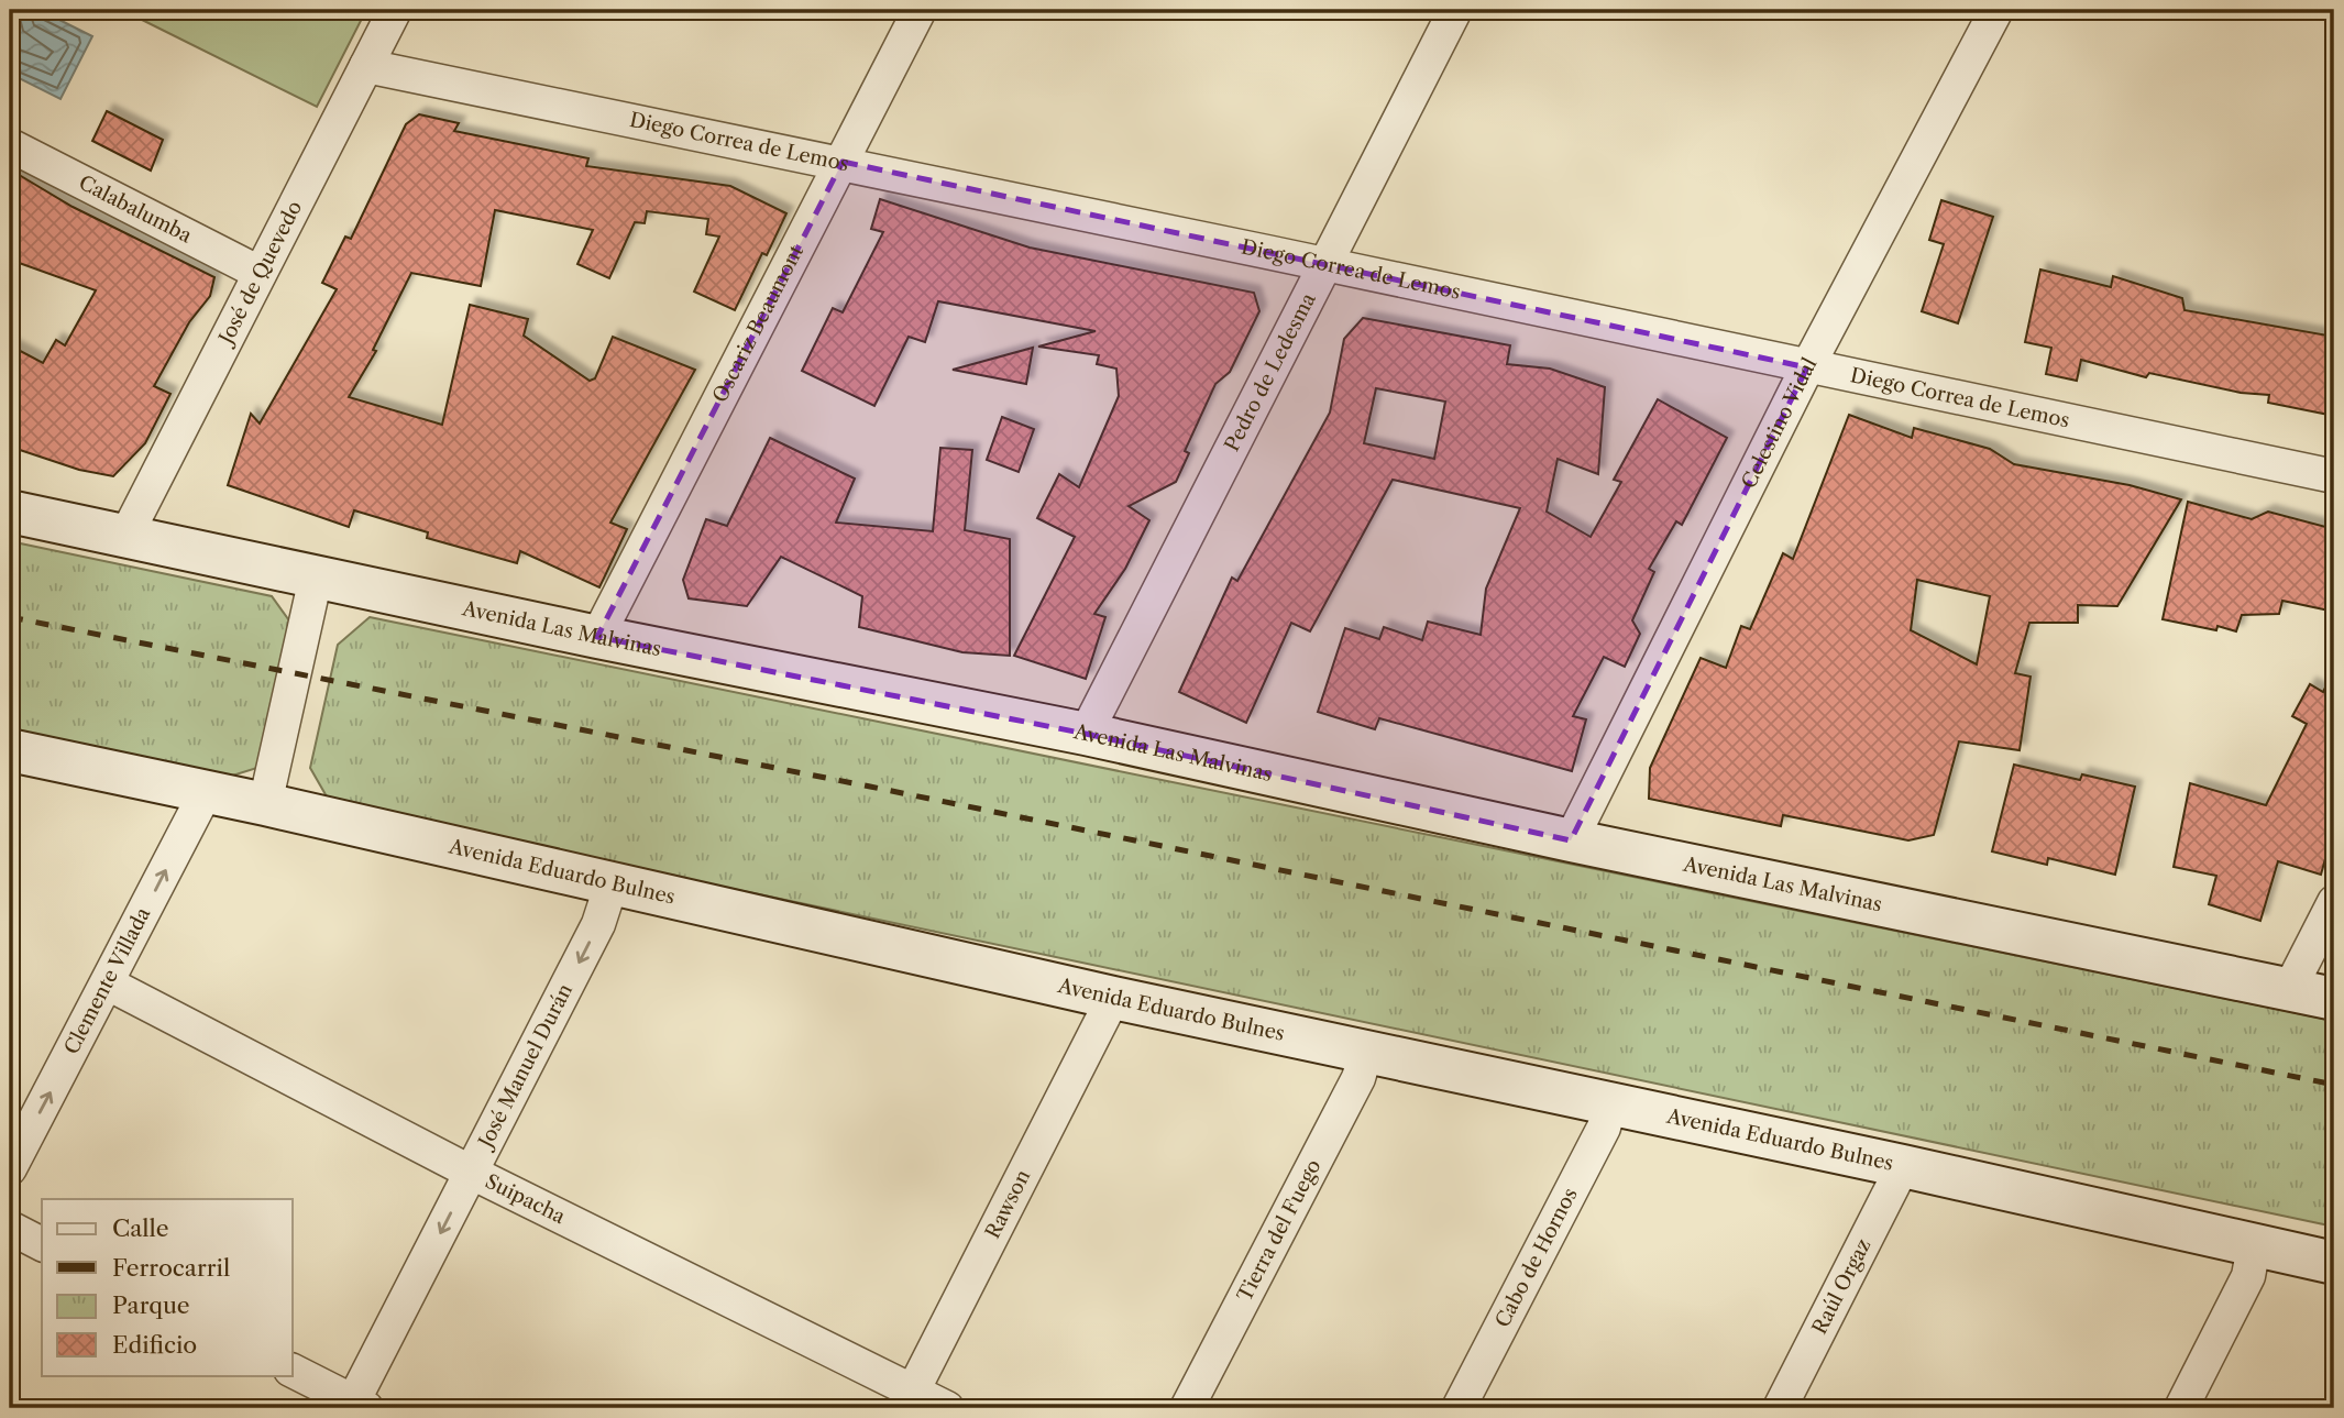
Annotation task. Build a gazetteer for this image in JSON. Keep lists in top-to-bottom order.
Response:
{
  "streets": {
    "main road": ["Avenida Las Malvinas", "Avenida Eduardo Bulnes"],
    "street": [
      "Diego Correa de Lemos",
      "Calabalumba",
      "José de Quevedo",
      "Oscariz Beaumont",
      "Pedro de Ledesma",
      "Celestino Vidal",
      "Clemente Villada",
      "José Manuel Durán",
      "Suipacha",
      "Rawson",
      "Tierra del Fuego",
      "Cabo de Hornos",
      "Raúl Orgaz"
    ]
  },
  "crossings": [
    ["Diego Correa de Lemos", "José de Quevedo"],
    ["Diego Correa de Lemos", "Oscariz Beaumont"],
    ["Diego Correa de Lemos", "Pedro de Ledesma"],
    ["Diego Correa de Lemos", "Celestino Vidal"],
    ["Calabalumba", "José de Quevedo"],
    ["José de Quevedo", "Avenida Las Malvinas"],
    ["Oscariz Beaumont", "Avenida Las Malvinas"],
    ["Pedro de Ledesma", "Avenida Las Malvinas"],
    ["Celestino Vidal", "Avenida Las Malvinas"],
    ["Avenida Eduardo Bulnes", "Clemente Villada"],
    ["Avenida Eduardo Bulnes", "José Manuel Durán"],
    ["Avenida Eduardo Bulnes", "Rawson"],
    ["Avenida Eduardo Bulnes", "Tierra del Fuego"],
    ["Avenida Eduardo Bulnes", "Cabo de Hornos"],
    ["Avenida Eduardo Bulnes", "Raúl Orgaz"],
    ["Clemente Villada", "Suipacha"],
    ["José Manuel Durán", "Suipacha"],
    ["Suipacha", "Rawson"]
  ],
  "one_way": ["Clemente Villada", "José Manuel Durán"],
  "legend": [
    "Calle",
    "Ferrocarril",
    "Parque",
    "Edificio"
  ]
}
